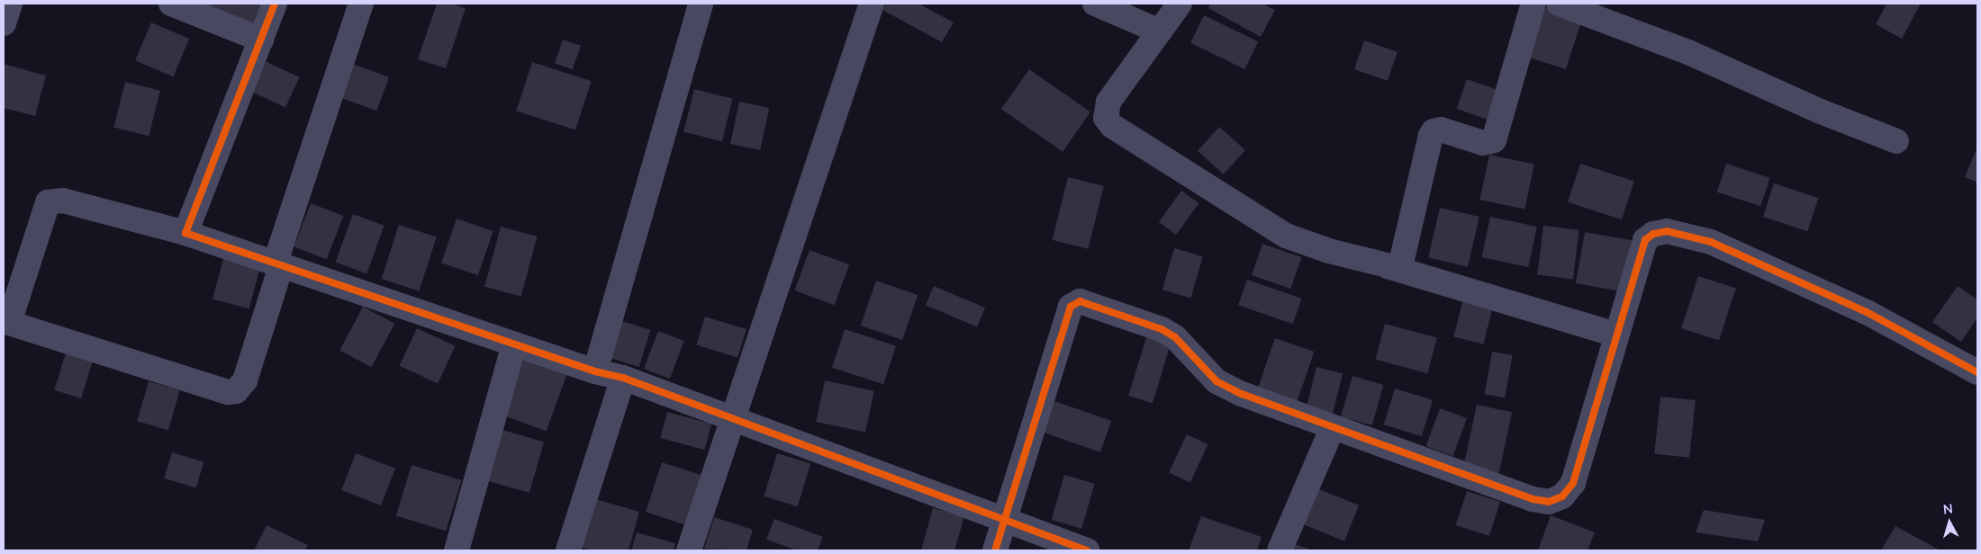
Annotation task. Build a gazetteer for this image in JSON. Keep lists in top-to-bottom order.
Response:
{
  "north": "top"
}
